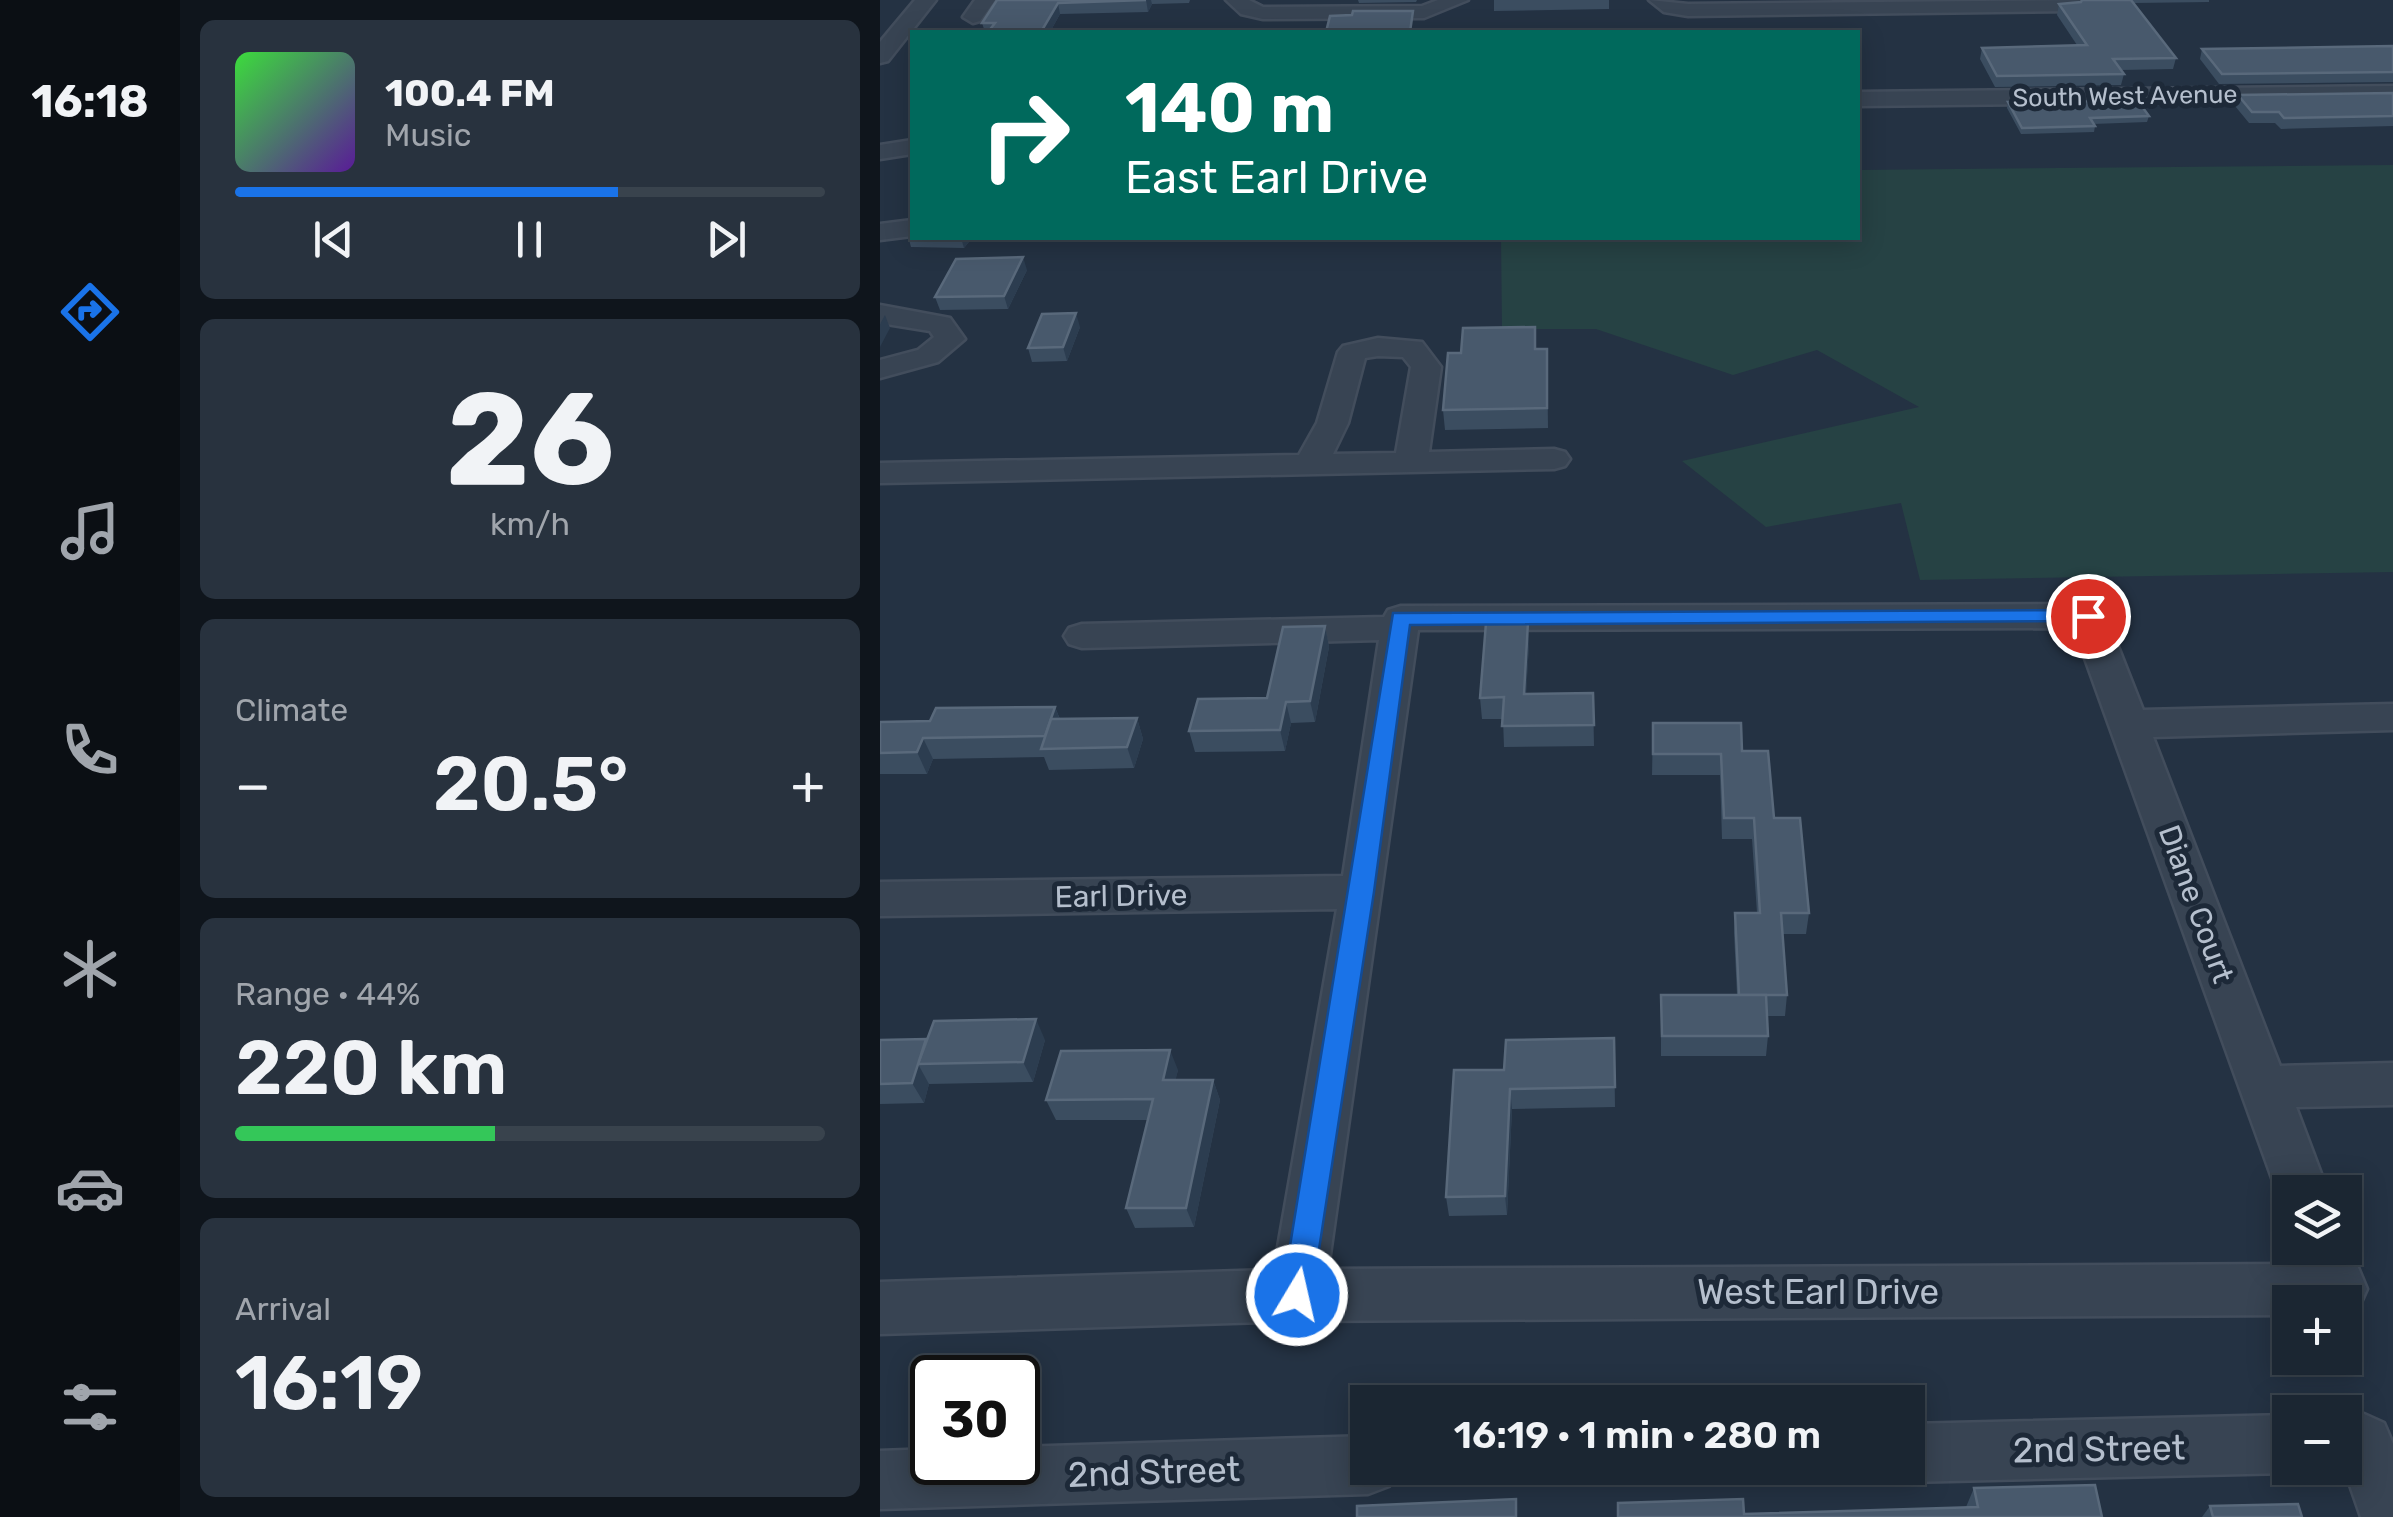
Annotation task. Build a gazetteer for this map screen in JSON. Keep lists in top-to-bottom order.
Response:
{
  "streets": {
    "street": [
      "South West Avenue",
      "Earl Drive",
      "Diane Court",
      "West Earl Drive",
      "2nd Street"
    ]
  },
  "page": {
    "tabs": "16:18",
    "turn": ["140 m", "East Earl Drive"],
    "song": ["100.4 FM", "Music"],
    "tile": [
      ["26", "km/h"],
      "Climate",
      ["Range · 44%", "220 km"],
      ["Arrival", "16:19"]
    ],
    "heat": ["−", "20.5°", "+"],
    "map_buttons": ["+", "−"],
    "limit": "30",
    "trip": "16:19 · 1 min · 280 m"
  }
}
